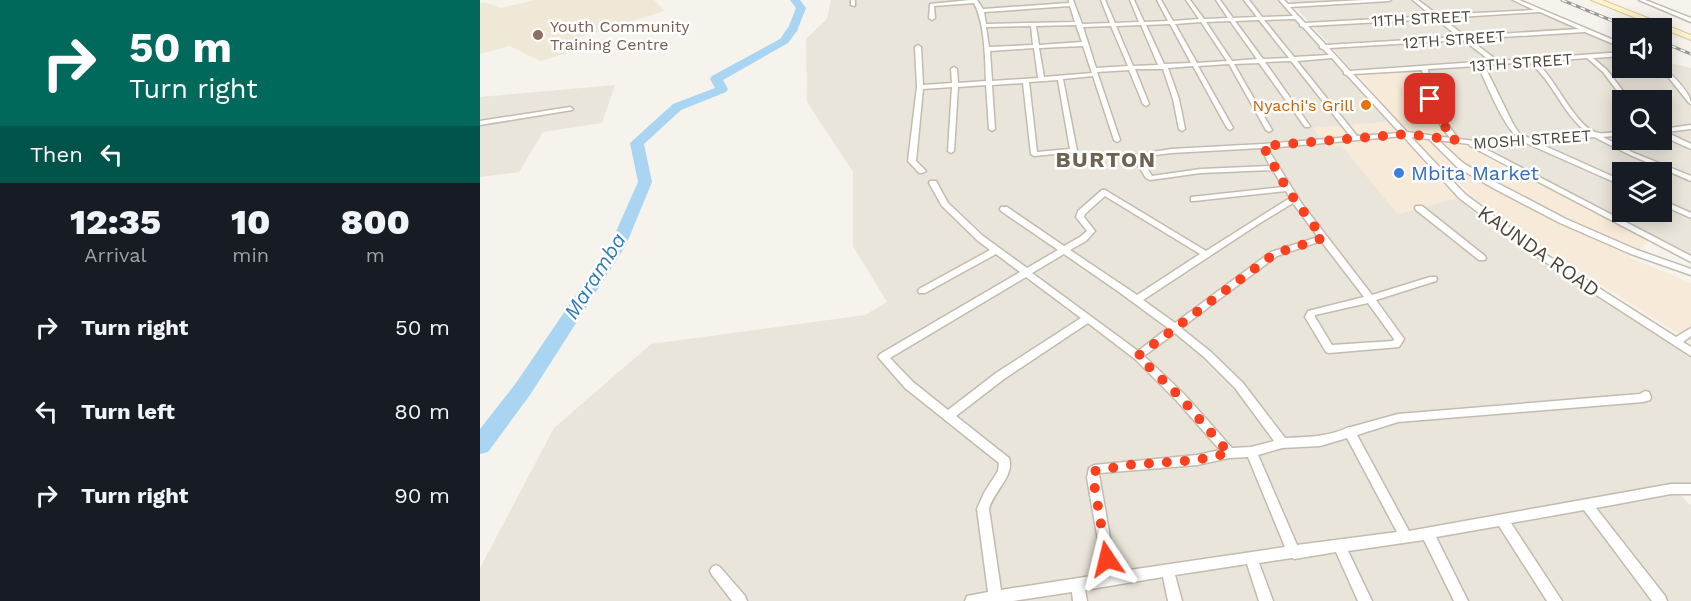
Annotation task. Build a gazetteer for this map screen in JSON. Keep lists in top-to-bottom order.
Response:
{
  "streets": {
    "street": [
      "11TH STREET",
      "12TH STREET",
      "13TH STREET",
      "MOSHI STREET",
      "KAUNDA ROAD"
    ]
  },
  "crossings": [
    ["11TH STREET", "KAUNDA ROAD"],
    ["12TH STREET", "KAUNDA ROAD"],
    ["13TH STREET", "KAUNDA ROAD"],
    ["MOSHI STREET", "KAUNDA ROAD"]
  ],
  "districts": ["BURTON"],
  "water": ["Maramba"],
  "places": ["Youth Community Training Centre", "Nyachi's Grill", "Mbita Market"],
  "page": {
    "turn": ["50 m", "Turn right"],
    "then": "Then",
    "eta": [
      "12:35",
      "Arrival",
      "10",
      "min",
      "800",
      "m"
    ],
    "list": [
      {
        "name": "Turn right",
        "value": "50 m"
      },
      {
        "name": "Turn left",
        "value": "80 m"
      },
      {
        "name": "Turn right",
        "value": "90 m"
      }
    ]
  }
}
